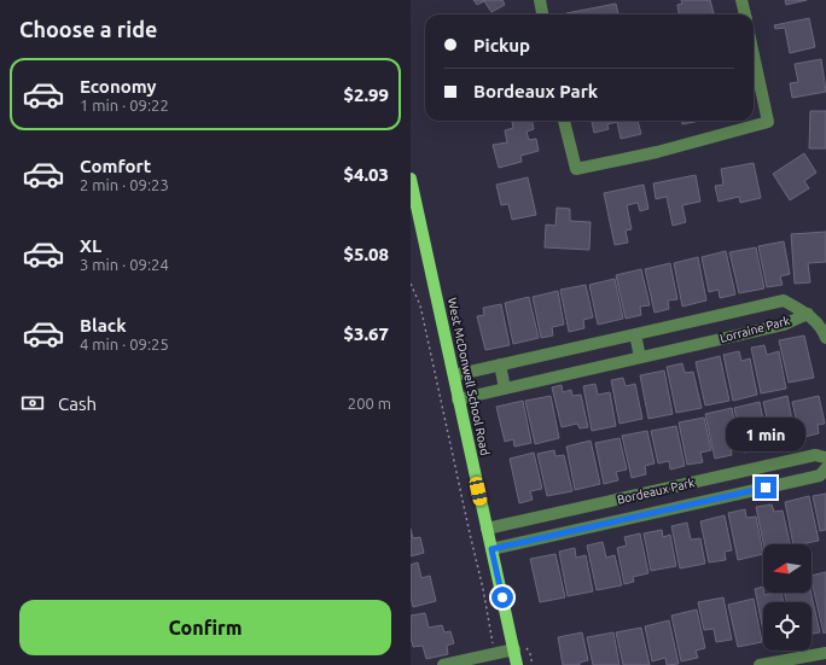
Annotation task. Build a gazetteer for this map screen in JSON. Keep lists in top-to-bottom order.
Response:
{
  "streets": {
    "main road": ["West McDonwell School Road"],
    "street": ["Lorraine Park", "Bordeaux Park"]
  },
  "crossings": [
    ["Lorraine Park", "West McDonwell School Road"],
    ["West McDonwell School Road", "Bordeaux Park"]
  ],
  "north": "left",
  "page": {
    "heading": "Choose a ride",
    "banner": ["Pickup", "Bordeaux Park"],
    "list": [
      {
        "name": "Economy",
        "note": "1 min · 09:22",
        "value": "$2.99"
      },
      {
        "name": "Comfort",
        "note": "2 min · 09:23",
        "value": "$4.03"
      },
      {
        "name": "XL",
        "note": "3 min · 09:24",
        "value": "$5.08"
      },
      {
        "name": "Black",
        "note": "4 min · 09:25",
        "value": "$3.67"
      }
    ],
    "pay": ["Cash", "200 m"],
    "bubble": "1 min",
    "buttons": "Confirm"
  }
}
